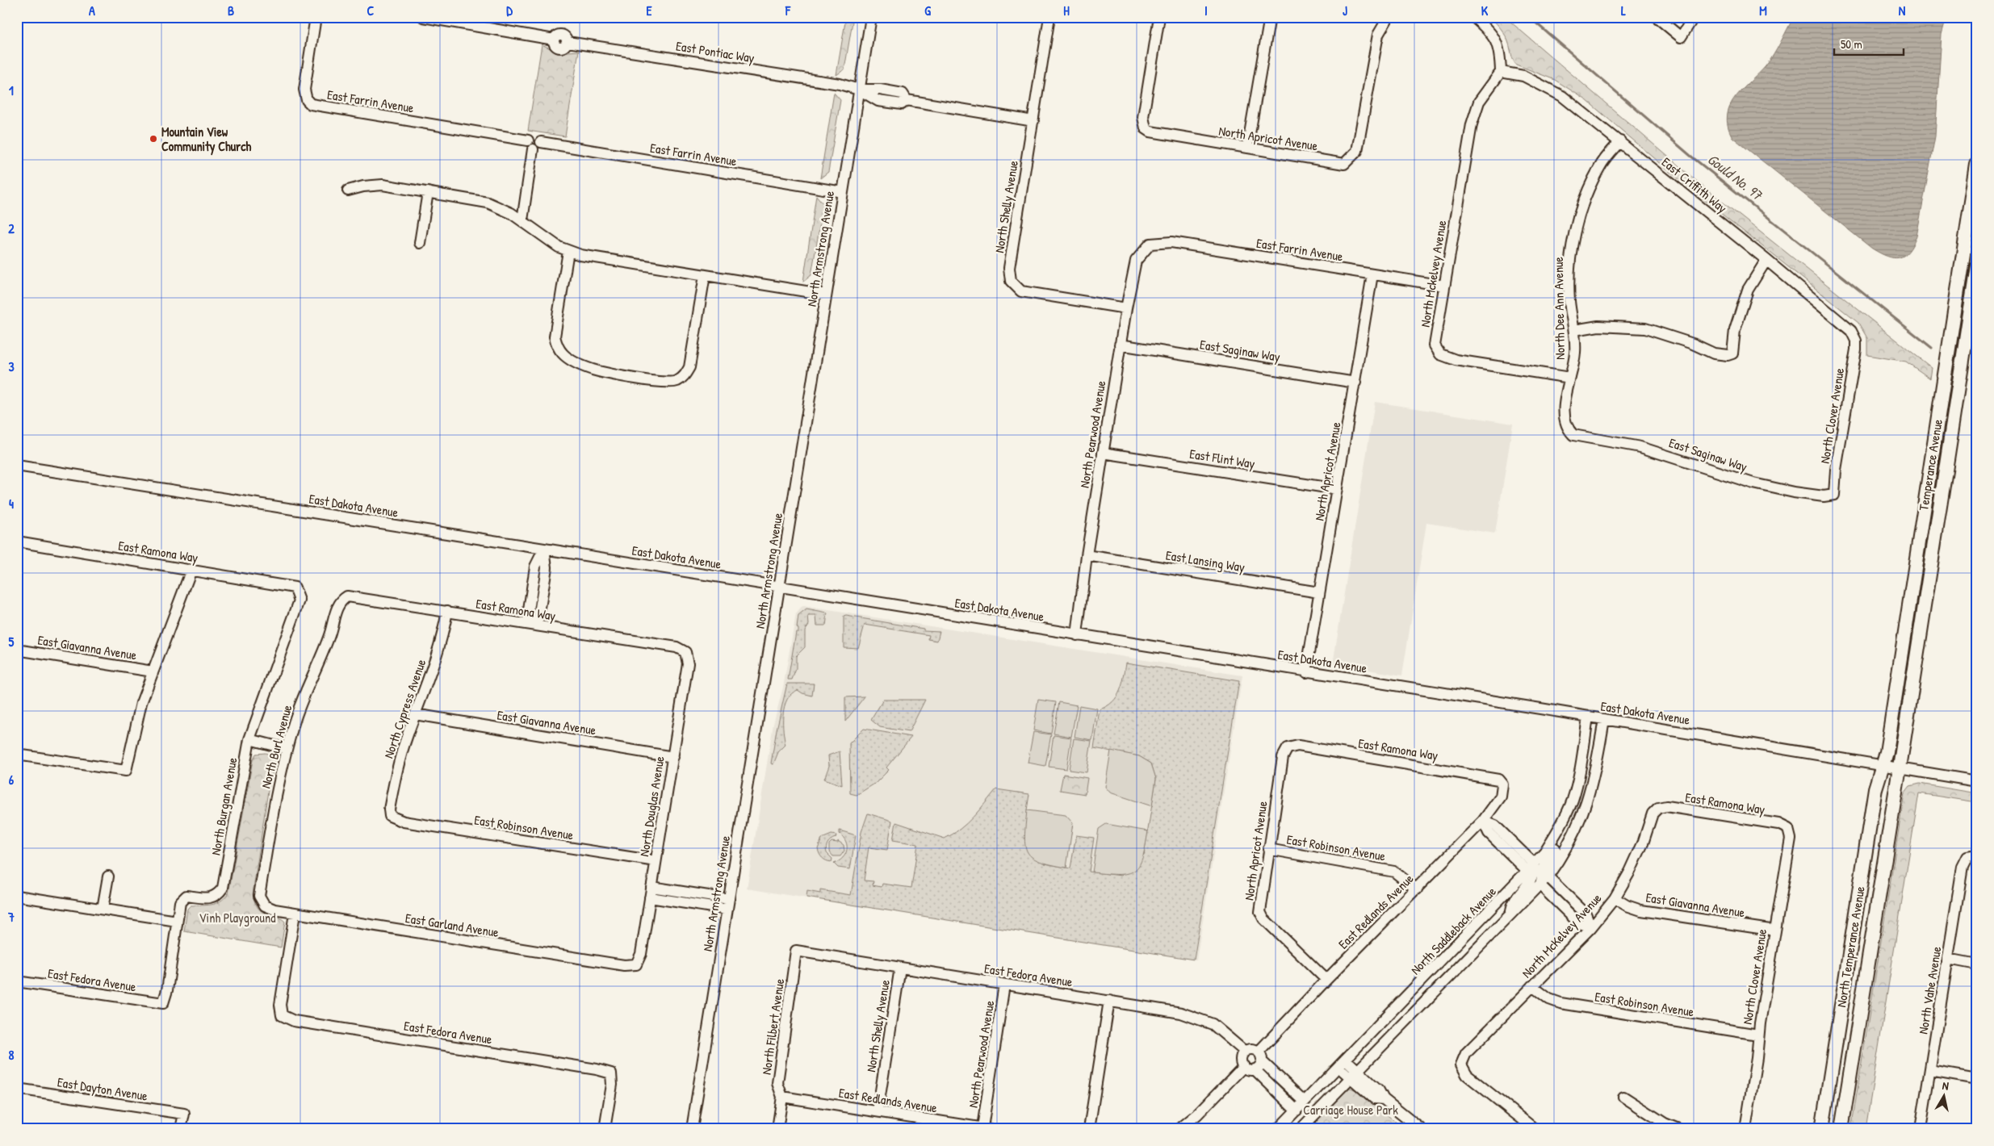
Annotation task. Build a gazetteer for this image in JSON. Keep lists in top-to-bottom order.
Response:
{
  "streets": {
    "main road": ["Temperance Avenue", "North Temperance Avenue"],
    "street": [
      "East Pontiac Way",
      "East Farrin Avenue",
      "North Apricot Avenue",
      "East Criffith Way",
      "North Shelly Avenue",
      "North Armstrong Avenue",
      "North Mckelvey Avenue",
      "North Dee Ann Avenue",
      "East Saginaw Way",
      "North Clover Avenue",
      "North Pearwood Avenue",
      "East Flint Way",
      "East Dakota Avenue",
      "East Ramona Way",
      "East Lansing Way",
      "East Giavanna Avenue",
      "North Cypress Avenue",
      "North Burl Avenue",
      "North Burgan Avenue",
      "North Douglas Avenue",
      "East Robinson Avenue",
      "East Redlands Avenue",
      "East Garland Avenue",
      "North Saddleback Avenue",
      "North McKelvey Avenue",
      "East Fedora Avenue",
      "North Vahe Avenue",
      "North Filbert Avenue",
      "East Dayton Avenue"
    ]
  },
  "crossings": [
    ["East Pontiac Way", "North Shelly Avenue"],
    ["East Pontiac Way", "North Armstrong Avenue"],
    ["East Farrin Avenue", "North Apricot Avenue"],
    ["East Farrin Avenue", "North Armstrong Avenue"],
    ["East Farrin Avenue", "North Mckelvey Avenue"],
    ["East Farrin Avenue", "North Pearwood Avenue"],
    ["North Apricot Avenue", "East Saginaw Way"],
    ["North Apricot Avenue", "East Flint Way"],
    ["North Apricot Avenue", "East Dakota Avenue"],
    ["North Apricot Avenue", "East Ramona Way"],
    ["North Apricot Avenue", "East Lansing Way"],
    ["North Apricot Avenue", "East Robinson Avenue"],
    ["North Apricot Avenue", "East Redlands Avenue"],
    ["East Criffith Way", "North Mckelvey Avenue"],
    ["East Criffith Way", "North Dee Ann Avenue"],
    ["East Criffith Way", "North Clover Avenue"],
    ["North Shelly Avenue", "North Pearwood Avenue"],
    ["North Shelly Avenue", "East Redlands Avenue"],
    ["North Shelly Avenue", "East Fedora Avenue"],
    ["North Armstrong Avenue", "East Dakota Avenue"],
    ["North Mckelvey Avenue", "North Dee Ann Avenue"],
    ["North Dee Ann Avenue", "East Saginaw Way"],
    ["East Saginaw Way", "North Clover Avenue"],
    ["East Saginaw Way", "North Pearwood Avenue"],
    ["North Clover Avenue", "East Ramona Way"],
    ["North Clover Avenue", "East Giavanna Avenue"],
    ["North Clover Avenue", "East Robinson Avenue"],
    ["North Pearwood Avenue", "East Flint Way"],
    ["North Pearwood Avenue", "East Dakota Avenue"],
    ["North Pearwood Avenue", "East Lansing Way"],
    ["North Pearwood Avenue", "East Redlands Avenue"],
    ["North Pearwood Avenue", "East Fedora Avenue"],
    ["Temperance Avenue", "East Dakota Avenue"],
    ["Temperance Avenue", "North Temperance Avenue"],
    ["East Dakota Avenue", "North Saddleback Avenue"],
    ["East Dakota Avenue", "North Temperance Avenue"],
    ["East Ramona Way", "North Cypress Avenue"],
    ["East Ramona Way", "North Burl Avenue"],
    ["East Ramona Way", "North Burgan Avenue"],
    ["East Ramona Way", "North Douglas Avenue"],
    ["East Ramona Way", "East Redlands Avenue"],
    ["East Ramona Way", "North McKelvey Avenue"],
    ["East Giavanna Avenue", "North Cypress Avenue"],
    ["East Giavanna Avenue", "North Douglas Avenue"],
    ["East Giavanna Avenue", "North McKelvey Avenue"],
    ["North Cypress Avenue", "East Robinson Avenue"],
    ["North Burl Avenue", "East Garland Avenue"],
    ["North Burgan Avenue", "East Fedora Avenue"],
    ["North Douglas Avenue", "East Robinson Avenue"],
    ["North Douglas Avenue", "East Garland Avenue"],
    ["East Robinson Avenue", "East Redlands Avenue"],
    ["East Robinson Avenue", "North McKelvey Avenue"],
    ["East Redlands Avenue", "North Filbert Avenue"],
    ["East Garland Avenue", "East Fedora Avenue"],
    ["East Fedora Avenue", "North Filbert Avenue"]
  ],
  "water": ["Gould No. 97"],
  "parks": ["Vinh Playground", "Carriage House Park"],
  "places": ["Mountain View Community Church"],
  "scale_bar": "50 m",
  "north": "top",
  "grid": {
    "columns": [
      "A",
      "B",
      "C",
      "D",
      "E",
      "F",
      "G",
      "H",
      "I",
      "J",
      "K",
      "L",
      "M",
      "N"
    ],
    "rows": [
      "1",
      "2",
      "3",
      "4",
      "5",
      "6",
      "7",
      "8"
    ]
  }
}
